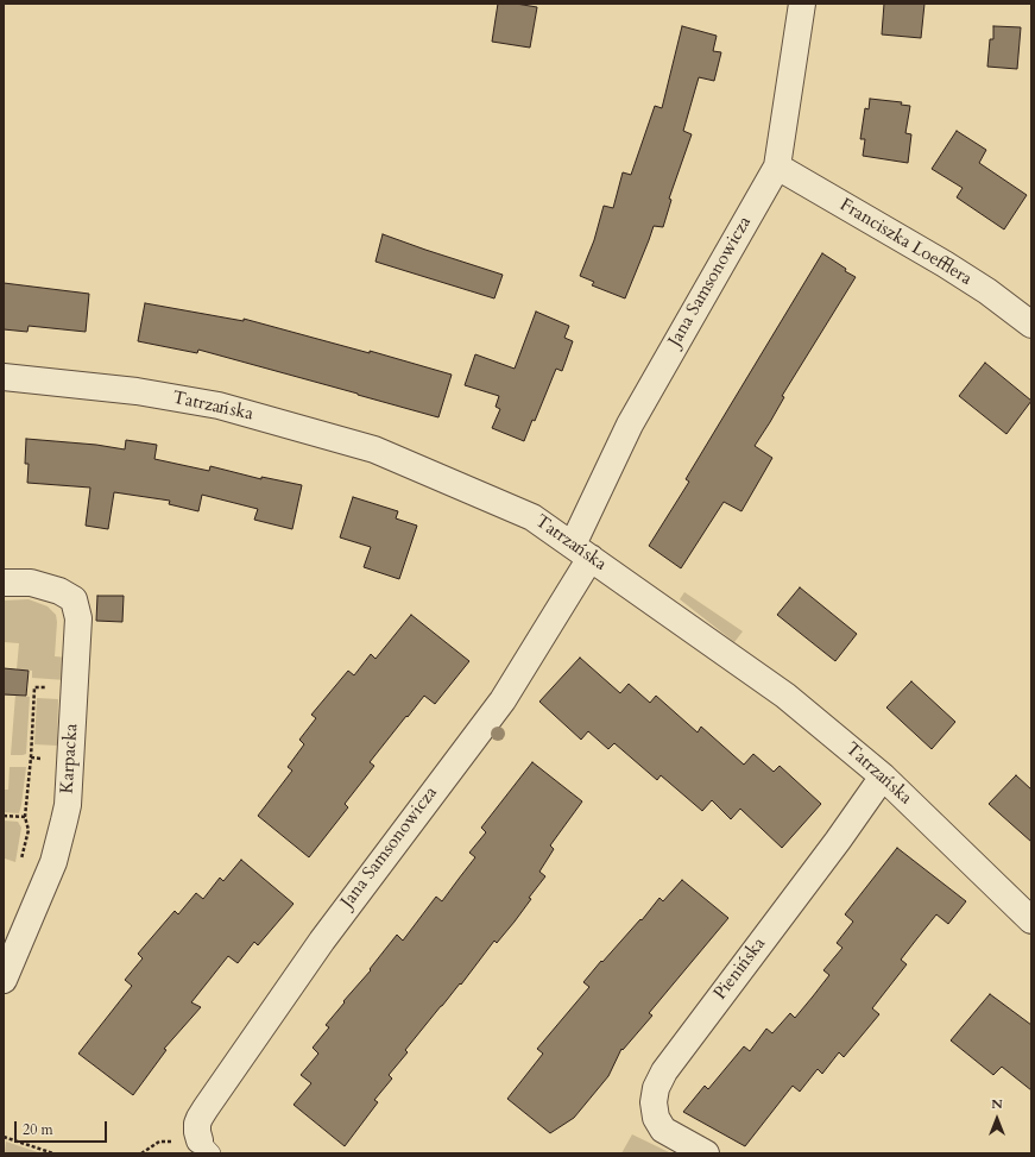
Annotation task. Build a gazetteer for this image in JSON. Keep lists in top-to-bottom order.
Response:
{
  "streets": {
    "street": [
      "Franciszka Loefflera",
      "Jana Samsonowicza",
      "Tatrzańska",
      "Karpacka",
      "Pienińska"
    ]
  },
  "crossings": [
    ["Franciszka Loefflera", "Jana Samsonowicza"],
    ["Jana Samsonowicza", "Tatrzańska"],
    ["Tatrzańska", "Pienińska"]
  ],
  "scale_bar": "20 m",
  "north": "top"
}
